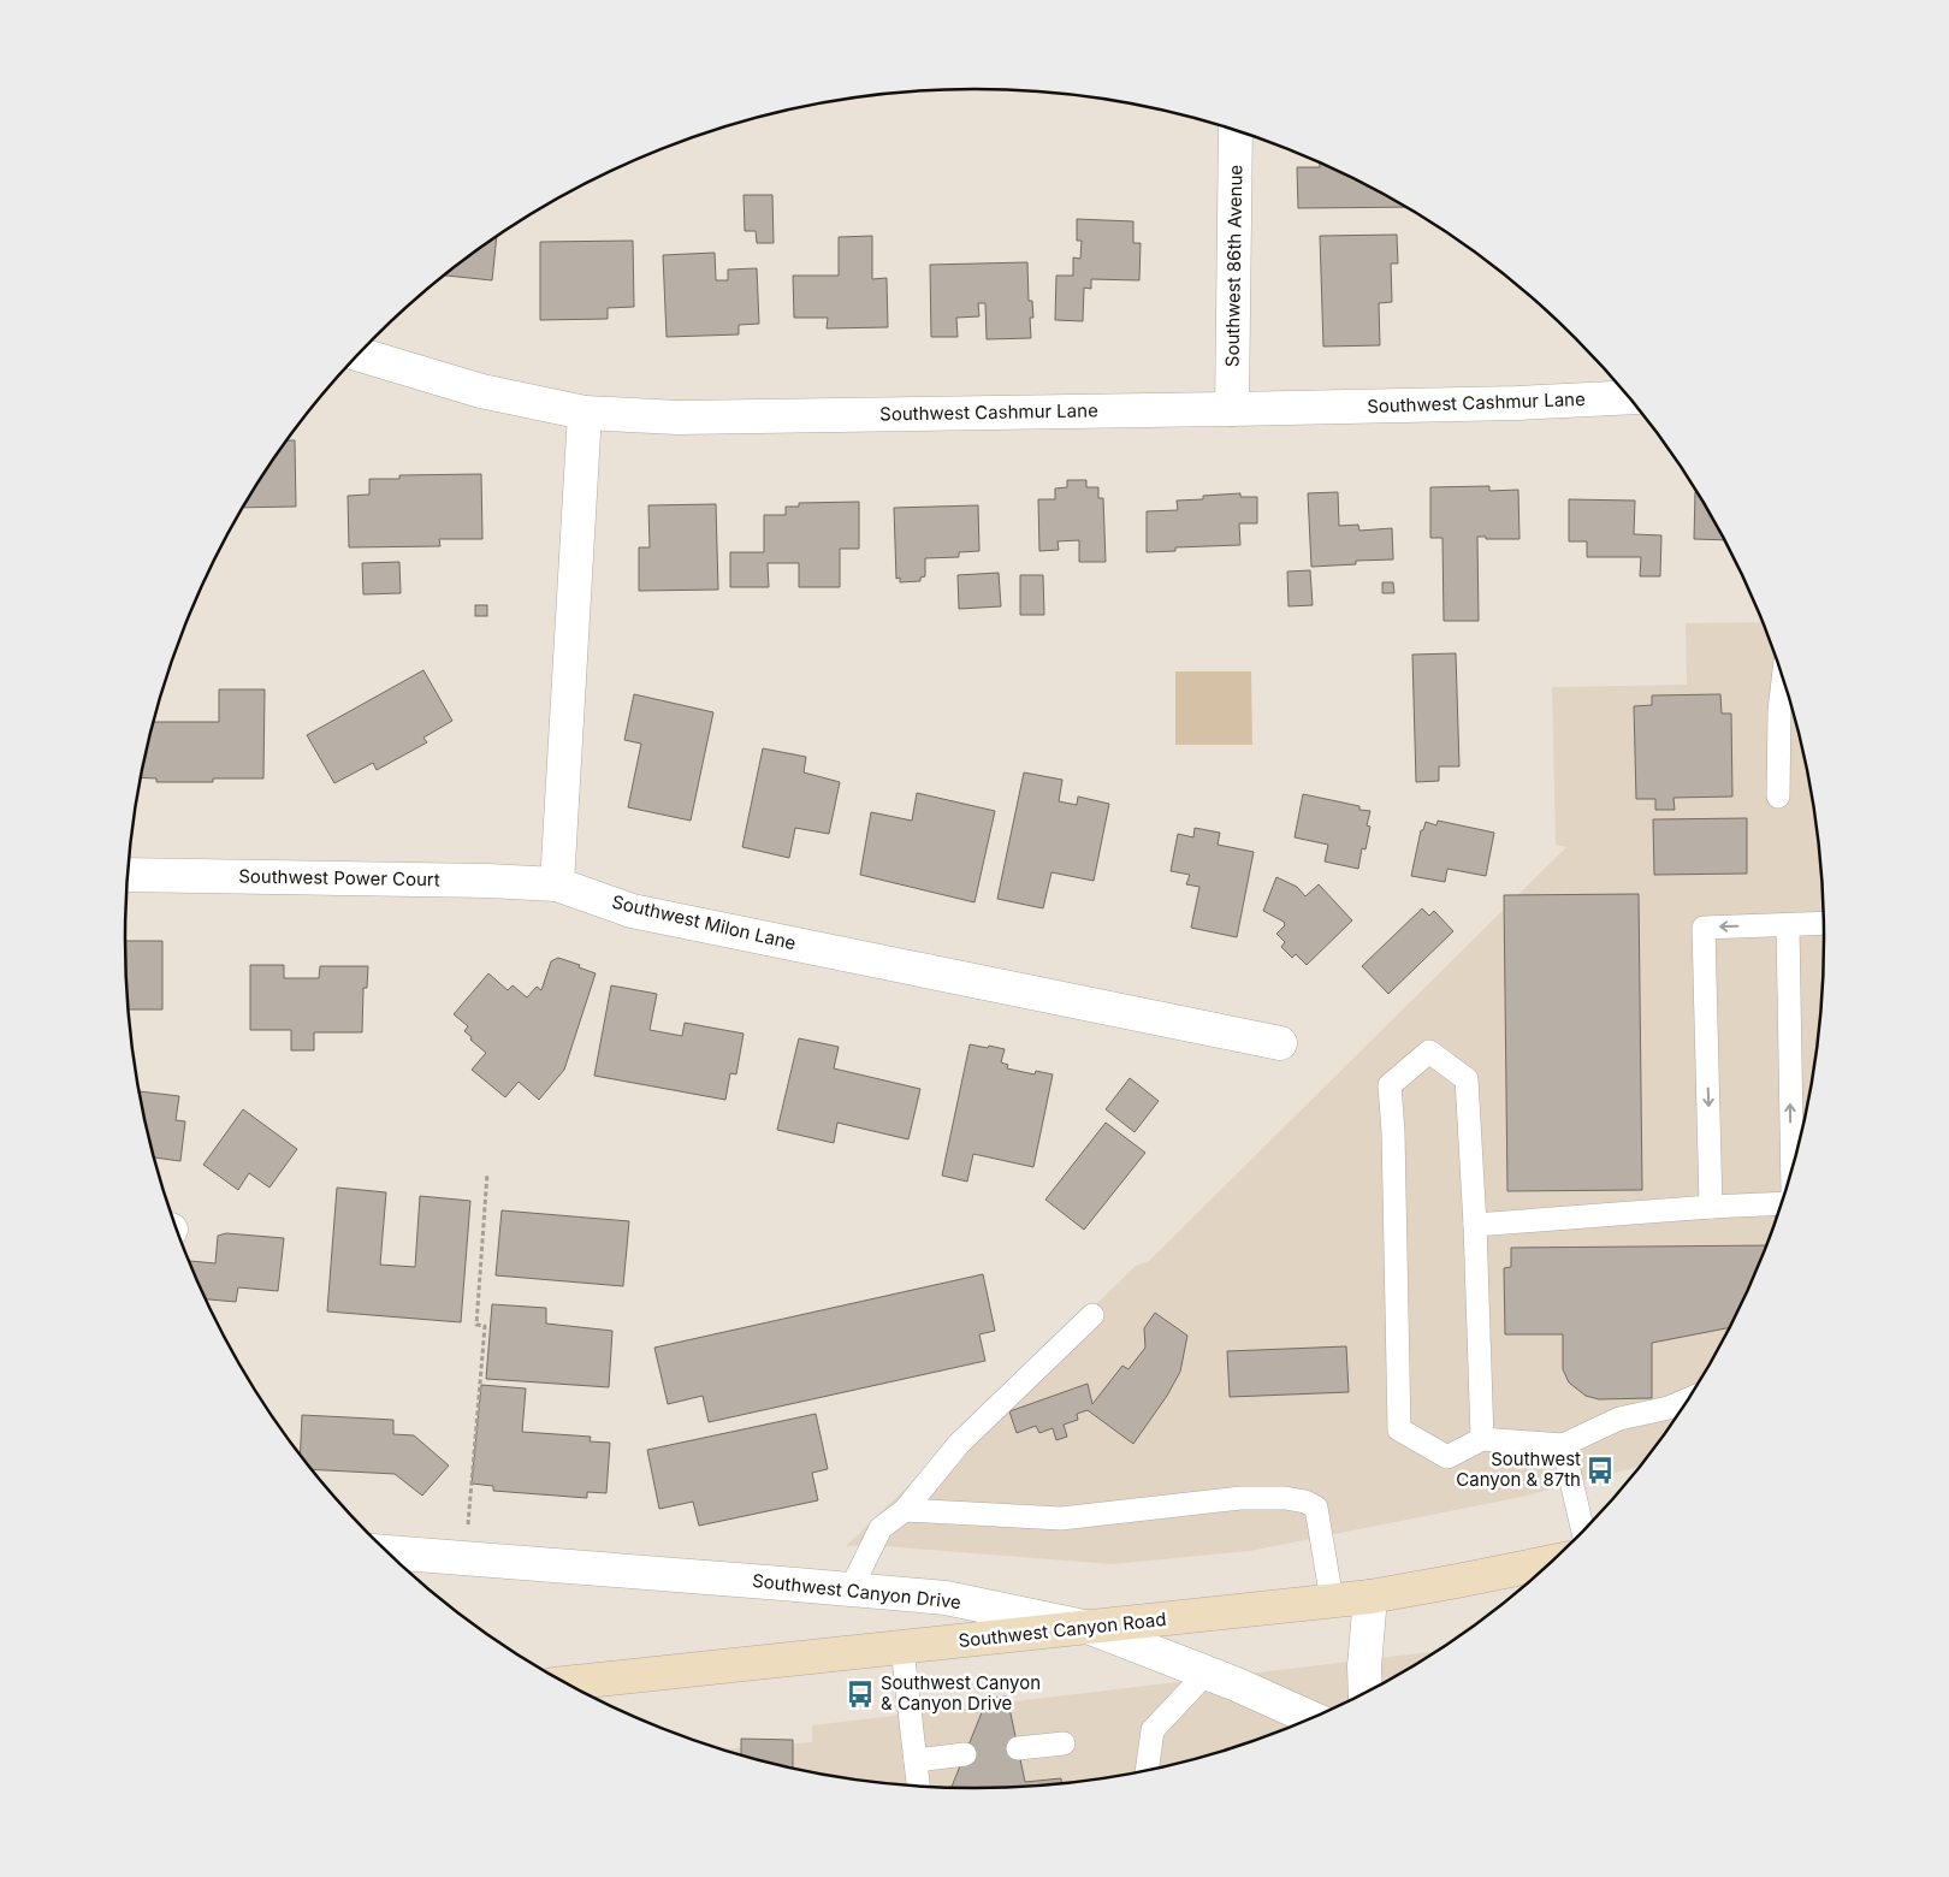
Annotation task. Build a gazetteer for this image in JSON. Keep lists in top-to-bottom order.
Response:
{
  "streets": {
    "main road": ["Southwest Canyon Road"],
    "street": [
      "Southwest 86th Avenue",
      "Southwest Cashmur Lane",
      "Southwest Power Court",
      "Southwest Milon Lane",
      "Southwest Canyon Drive"
    ]
  },
  "crossings": [
    ["Southwest 86th Avenue", "Southwest Cashmur Lane"],
    ["Southwest Power Court", "Southwest Milon Lane"],
    ["Southwest Canyon Drive", "Southwest Canyon Road"]
  ],
  "places": {
    "bus stop": ["Southwest Canyon & 87th", "Southwest Canyon & Canyon Drive"]
  }
}
